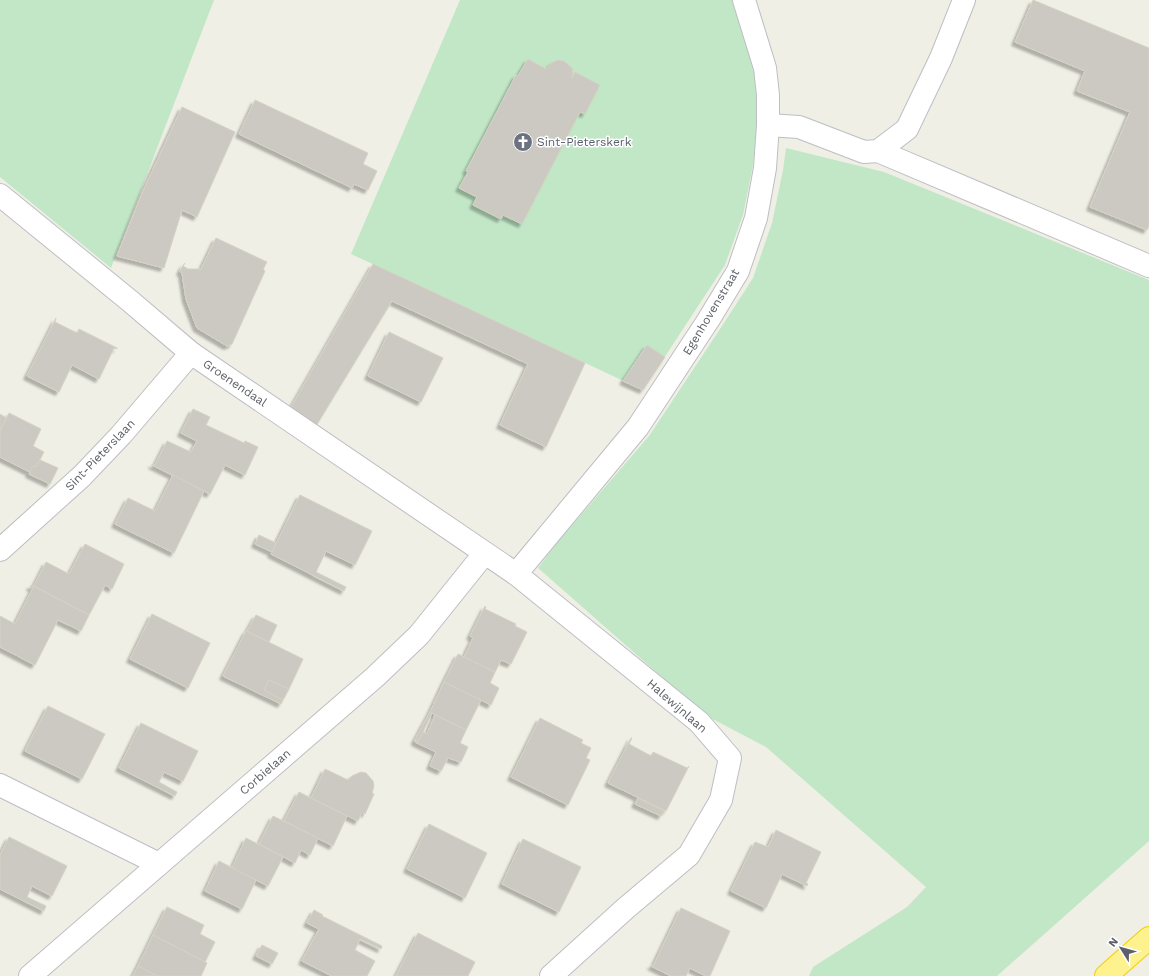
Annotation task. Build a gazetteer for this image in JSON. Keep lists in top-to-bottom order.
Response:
{
  "streets": {
    "street": [
      "Egenhovenstraat",
      "Groenendaal",
      "Sint-Pieterslaan",
      "Halewijnlaan",
      "Corbielaan"
    ]
  },
  "crossings": [
    ["Egenhovenstraat", "Halewijnlaan"],
    ["Groenendaal", "Sint-Pieterslaan"],
    ["Groenendaal", "Halewijnlaan"],
    ["Groenendaal", "Corbielaan"],
    ["Halewijnlaan", "Corbielaan"]
  ],
  "places": {
    "church": ["Sint-Pieterskerk"]
  },
  "north": "top left"
}
